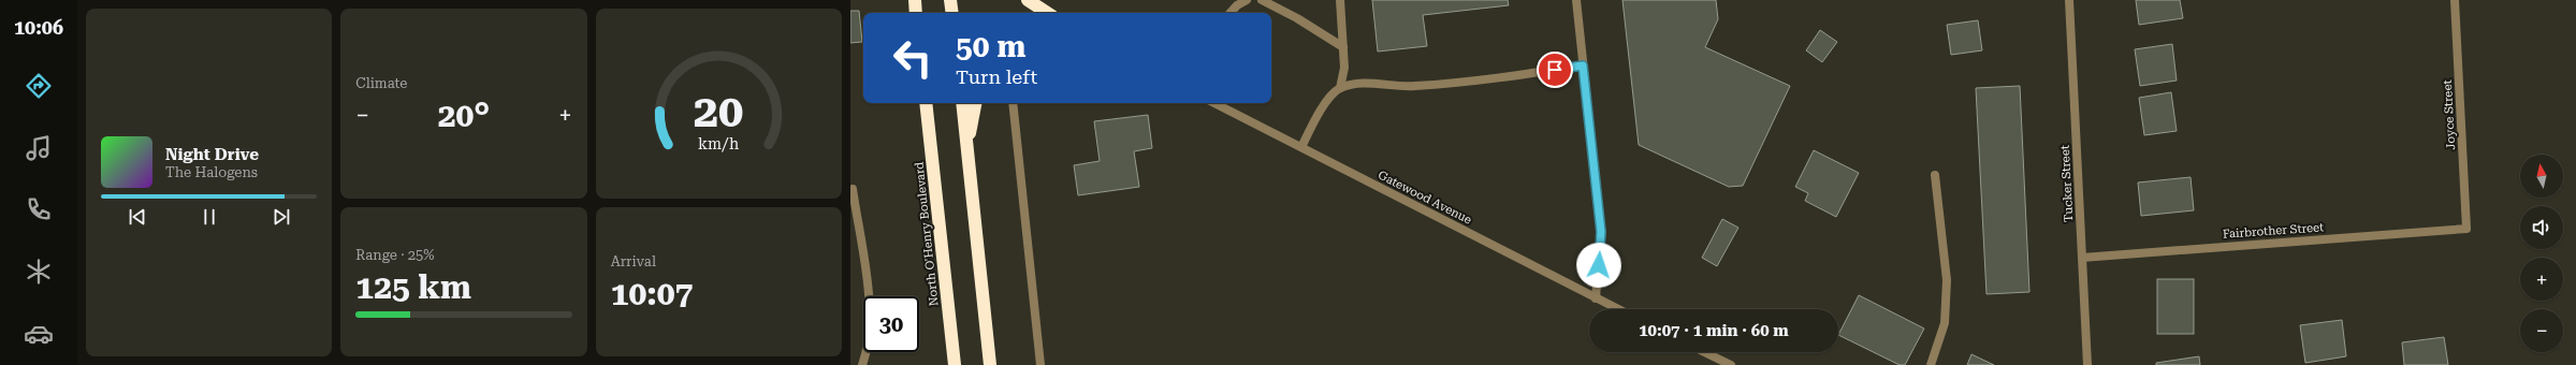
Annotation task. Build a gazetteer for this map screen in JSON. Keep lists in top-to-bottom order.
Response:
{
  "streets": {
    "highway": ["North O'Henry Boulevard"],
    "street": [
      "Joyce Street",
      "Tucker Street",
      "Gatewood Avenue",
      "Fairbrother Street"
    ]
  },
  "crossings": [
    ["Joyce Street", "Fairbrother Street"],
    ["Tucker Street", "Fairbrother Street"]
  ],
  "north": "top",
  "page": {
    "tabs": "10:06",
    "tile": [
      "Climate",
      ["Range · 25%", "125 km"],
      ["Arrival", "10:07"]
    ],
    "turn": ["50 m", "Turn left"],
    "heat": ["−", "20°", "+"],
    "song": ["Night Drive", "The Halogens"],
    "map_buttons": ["+", "−"],
    "limit": "30",
    "trip": "10:07 · 1 min · 60 m",
    "gauge": ["20", "km/h"]
  }
}
